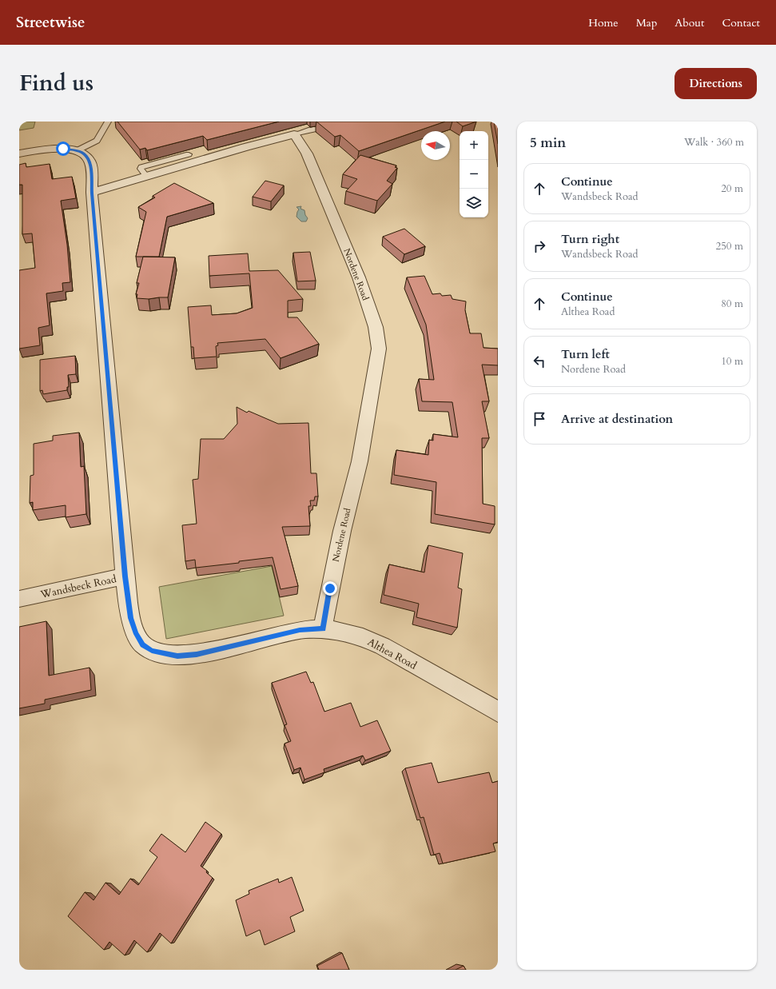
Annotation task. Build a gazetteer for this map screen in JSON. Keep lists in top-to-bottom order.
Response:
{
  "streets": {
    "street": ["Nordene Road", "Wandsbeck Road", "Althea Road"]
  },
  "crossings": [
    ["Nordene Road", "Althea Road"],
    ["Wandsbeck Road", "Althea Road"]
  ],
  "north": "left",
  "page": {
    "header": "Streetwise",
    "nav": [
      "Home",
      "Map",
      "About",
      "Contact"
    ],
    "title": "Find us",
    "buttons": "Directions",
    "heading": ["5 min", "Walk · 360 m"],
    "map_buttons": ["+", "−"],
    "list": [
      ["Continue", "Wandsbeck Road", "20 m"],
      ["Turn right", "Wandsbeck Road", "250 m"],
      ["Continue", "Althea Road", "80 m"],
      ["Turn left", "Nordene Road", "10 m"],
      "Arrive at destination"
    ]
  }
}
